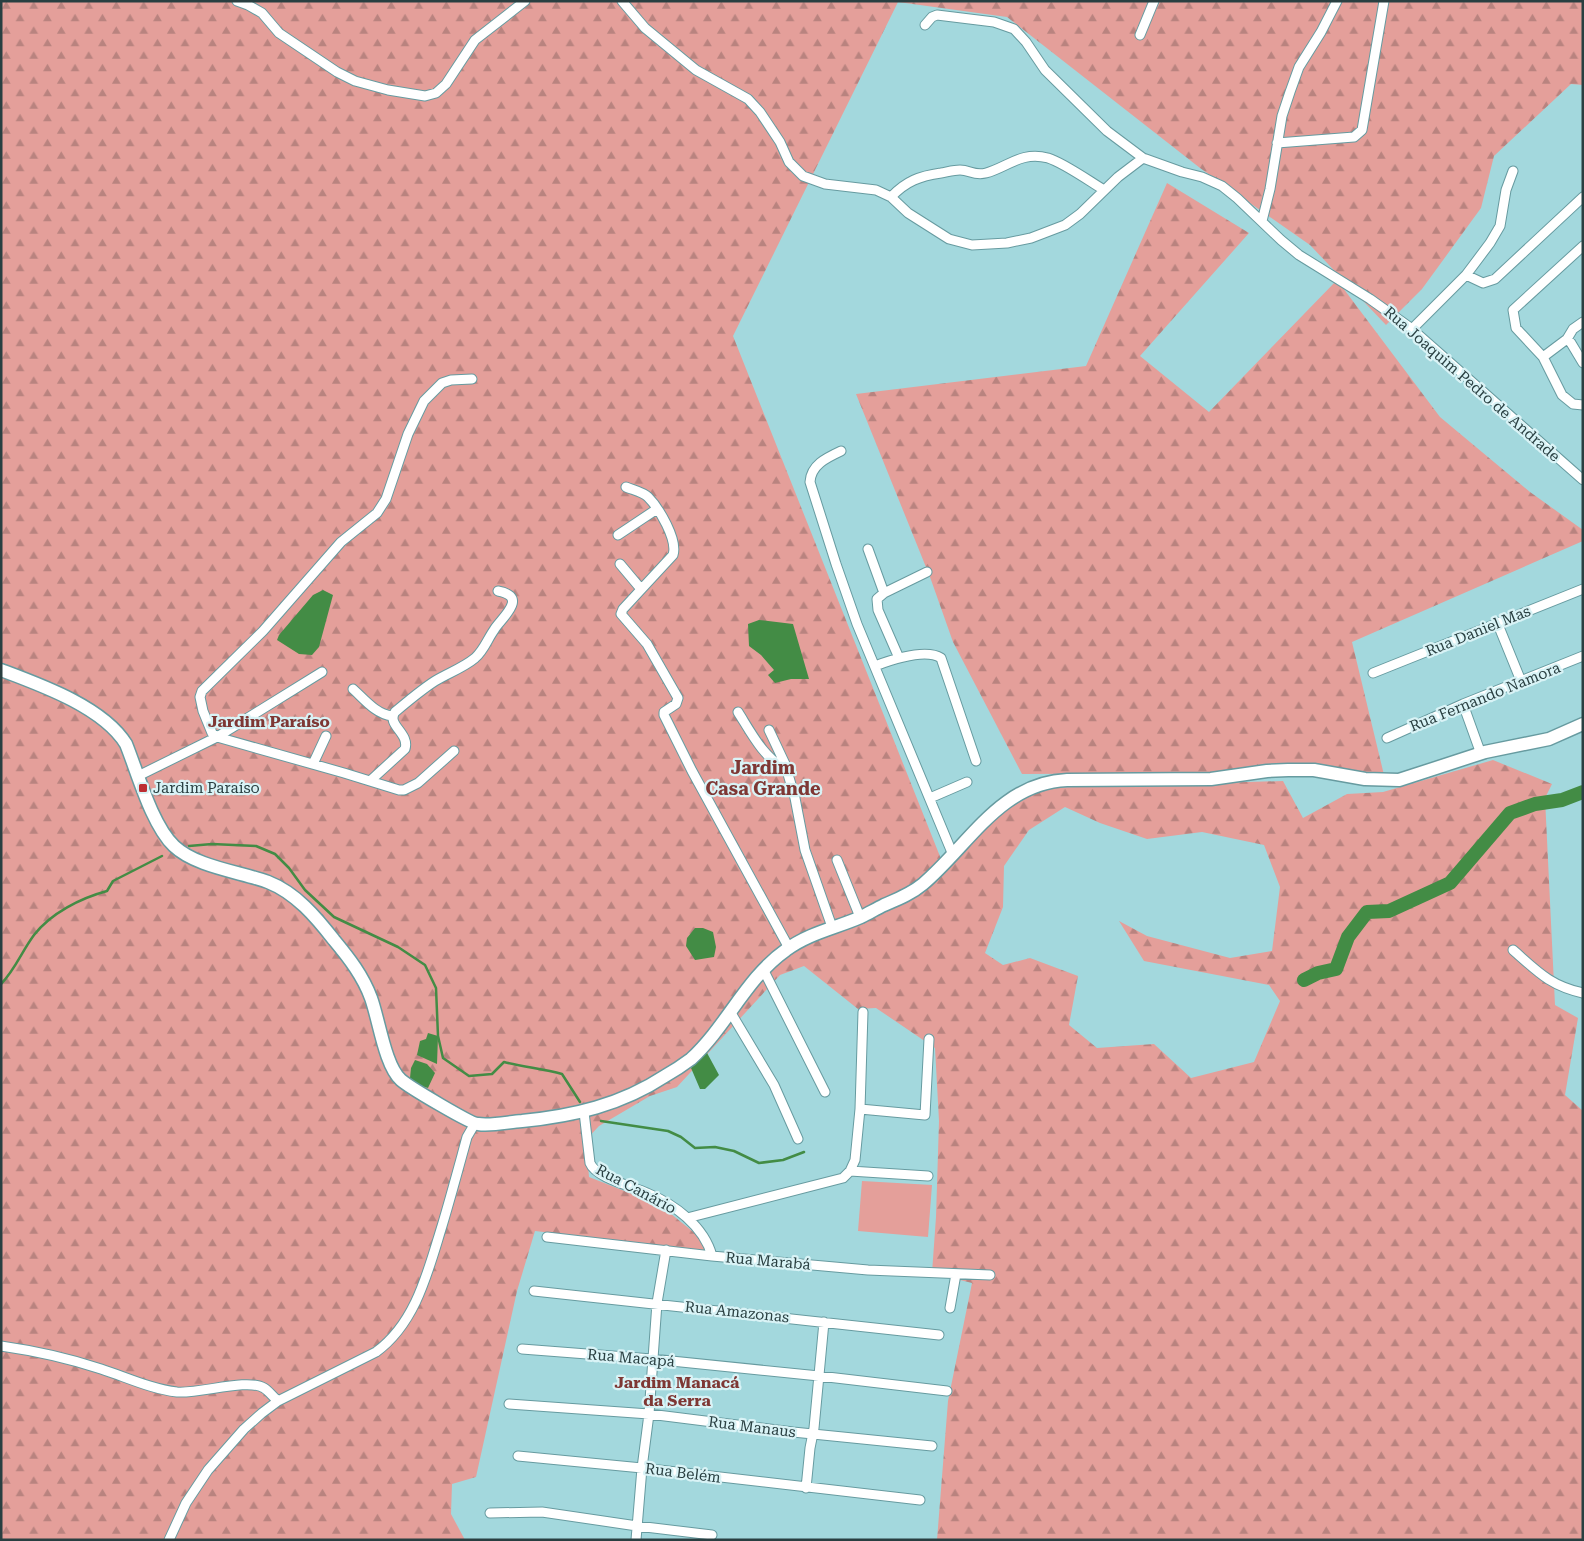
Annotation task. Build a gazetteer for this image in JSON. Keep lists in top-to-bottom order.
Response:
{
  "streets": {
    "street": [
      "Rua Joaquim Pedro de Andrade",
      "Rua Daniel Mas",
      "Rua Fernando Namora",
      "Rua Canário",
      "Rua Marabá",
      "Rua Amazonas",
      "Rua Macapá",
      "Rua Manaus",
      "Rua Belém"
    ]
  },
  "crossings": [
    ["Rua Canário", "Rua Marabá"]
  ],
  "districts": ["Jardim Paraíso", "Jardim Casa Grande", "Jardim Manacá da Serra"],
  "places": {
    "transit": ["Jardim Paraíso"]
  }
}
